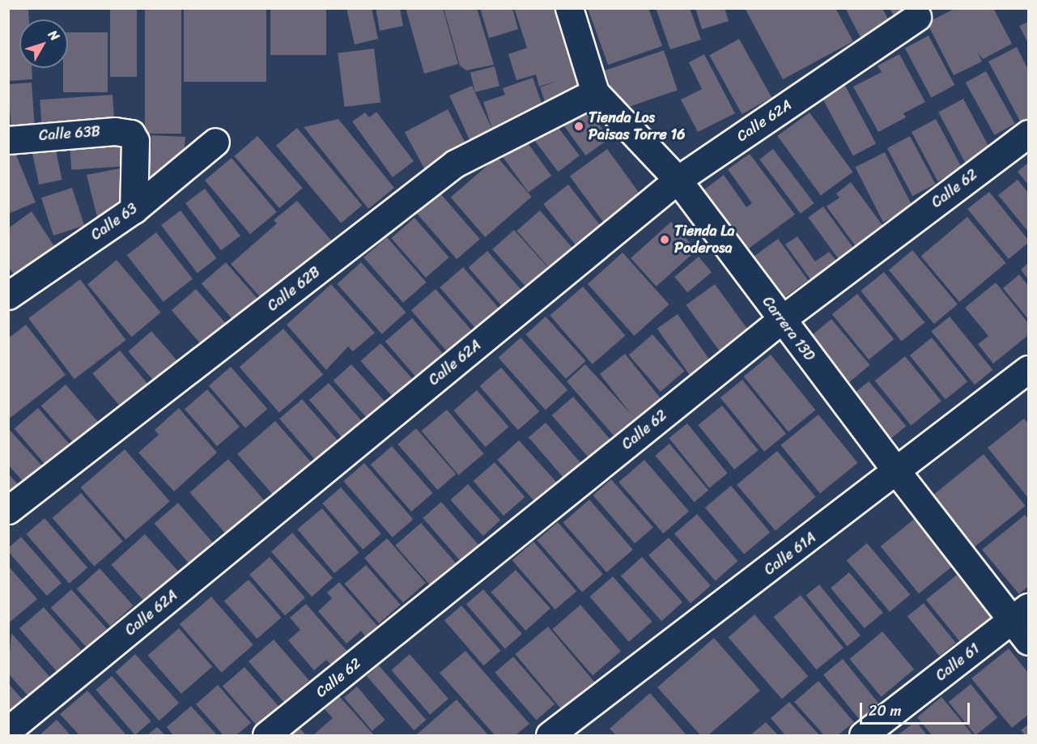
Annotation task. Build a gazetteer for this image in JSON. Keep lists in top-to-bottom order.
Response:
{
  "streets": {
    "street": [
      "Calle 62A",
      "Calle 63B",
      "Calle 62",
      "Calle 63",
      "Calle 62B",
      "Carrera 13D",
      "Calle 61A",
      "Calle 61"
    ]
  },
  "crossings": [
    ["Calle 62A", "Carrera 13D"],
    ["Calle 63B", "Calle 63"],
    ["Calle 62", "Carrera 13D"],
    ["Calle 62B", "Carrera 13D"],
    ["Carrera 13D", "Calle 61A"],
    ["Carrera 13D", "Calle 61"]
  ],
  "places": ["Tienda Los Paisas Torre 16", "Tienda La Poderosa"],
  "scale_bar": "20 m",
  "north": "top right"
}
